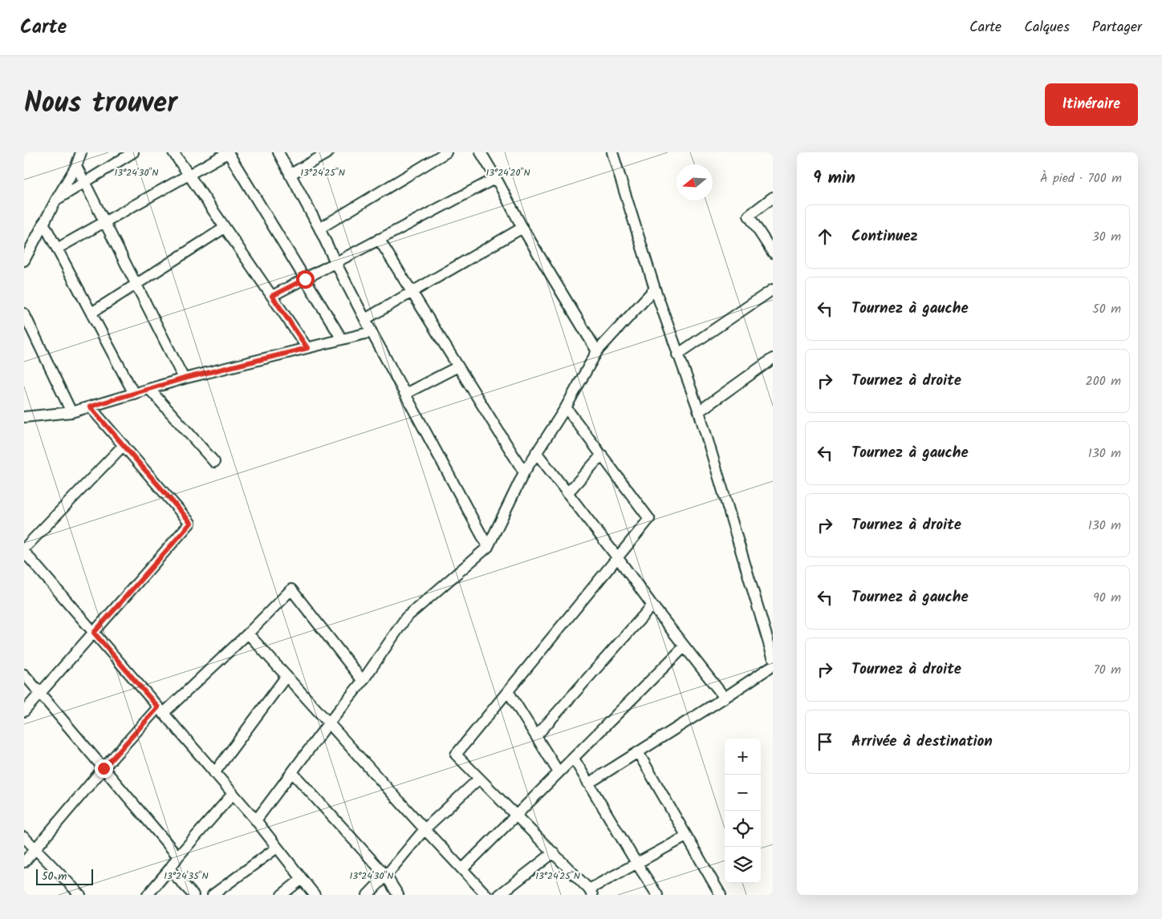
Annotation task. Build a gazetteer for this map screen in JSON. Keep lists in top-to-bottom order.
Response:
{
  "scale_bar": "50 m",
  "north": "left",
  "page": {
    "header": "Carte",
    "nav": ["Carte", "Calques", "Partager"],
    "title": "Nous trouver",
    "buttons": "Itinéraire",
    "heading": ["9 min", "À pied · 700 m"],
    "list": [
      ["Continuez", "30 m"],
      ["Tournez à gauche", "50 m"],
      ["Tournez à droite", "200 m"],
      ["Tournez à gauche", "130 m"],
      ["Tournez à droite", "130 m"],
      ["Tournez à gauche", "90 m"],
      ["Tournez à droite", "70 m"],
      "Arrivée à destination"
    ],
    "map_buttons": ["+", "−"],
    "scale": "50 m"
  },
  "coordinates": [
    "13°24'30\"N",
    "13°24'25\"N",
    "13°24'20\"N",
    "13°24'35\"N"
  ]
}
